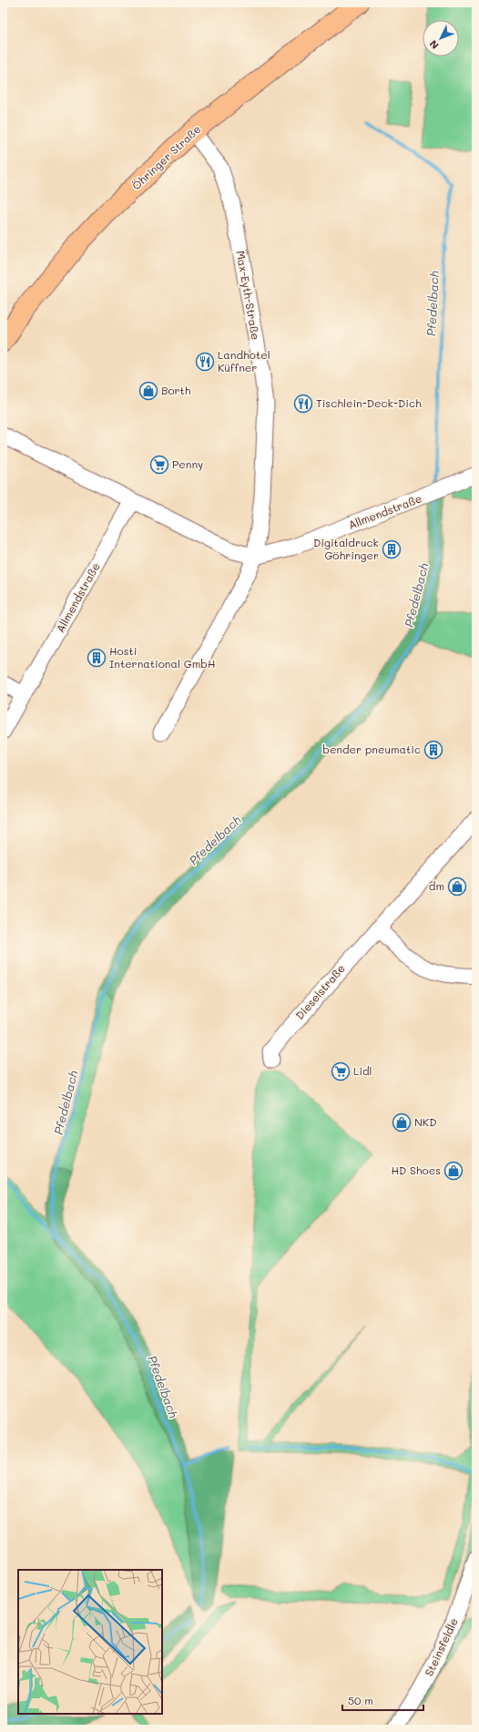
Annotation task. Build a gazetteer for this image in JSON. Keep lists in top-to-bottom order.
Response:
{
  "streets": {
    "main road": ["Öhringer Straße"],
    "street": [
      "Max-Eyth-Straße",
      "Allmendstraße",
      "Dieselstraße",
      "Steinsfeldle"
    ]
  },
  "crossings": [
    ["Öhringer Straße", "Max-Eyth-Straße"],
    ["Max-Eyth-Straße", "Allmendstraße"]
  ],
  "water": ["Pfedelbach"],
  "places": {
    "restaurant": ["Landhotel Küffner", "Tischlein-Deck-Dich"],
    "shop": [
      "Borth",
      "dm",
      "NKD",
      "HD Shoes"
    ],
    "supermarket": ["Penny", "Lidl"],
    "building": ["Digitaldruck Göhringer", "Hosti International GmbH", "bender pneumatic"]
  },
  "scale_bar": "50 m",
  "north": "bottom left"
}
